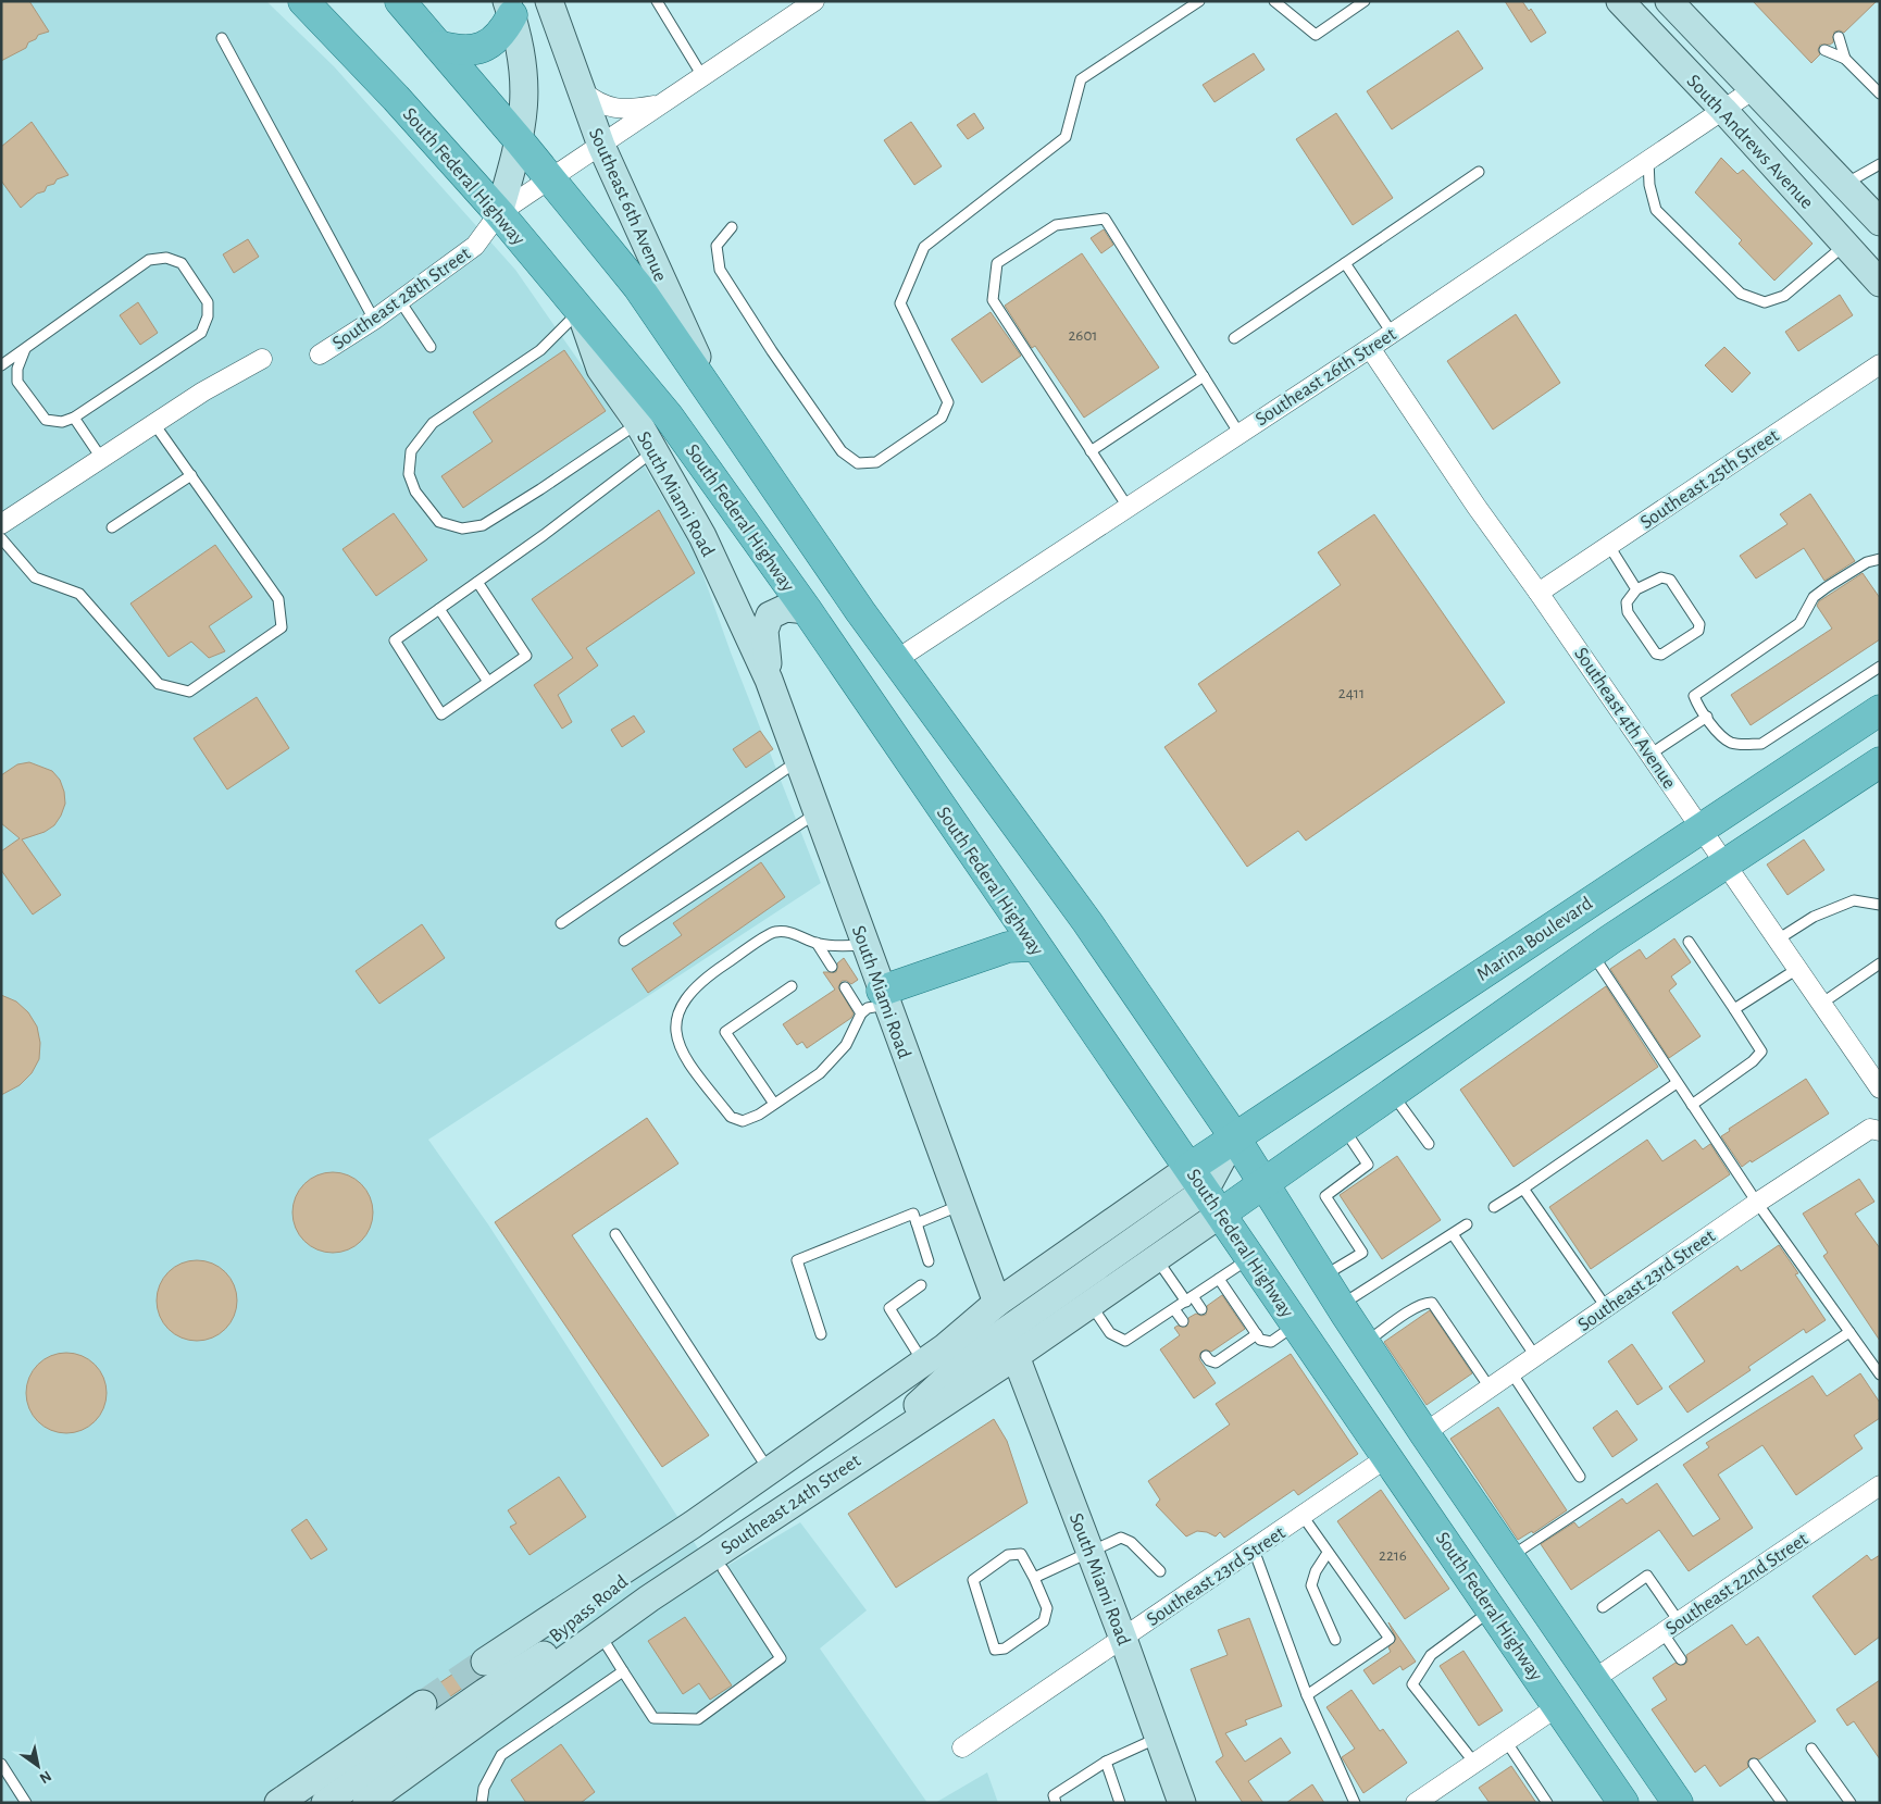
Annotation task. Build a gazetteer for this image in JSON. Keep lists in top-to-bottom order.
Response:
{
  "streets": {
    "main road": ["South Federal Highway", "Marina Boulevard"],
    "street": [
      "South Andrews Avenue",
      "Southeast 6th Avenue",
      "Southeast 28th Street",
      "Southeast 26th Street",
      "Southeast 25th Street",
      "South Miami Road",
      "Southeast 4th Avenue",
      "Southeast 23rd Street",
      "Southeast 24th Street",
      "Southeast 22nd Street",
      "Bypass Road"
    ]
  },
  "crossings": [
    ["South Andrews Avenue", "Southeast 26th Street"],
    ["South Federal Highway", "Southeast 28th Street"],
    ["South Federal Highway", "South Miami Road"],
    ["South Federal Highway", "Marina Boulevard"],
    ["South Federal Highway", "Southeast 23rd Street"],
    ["South Federal Highway", "Southeast 24th Street"],
    ["Southeast 6th Avenue", "Southeast 28th Street"],
    ["Southeast 26th Street", "Southeast 4th Avenue"],
    ["Southeast 25th Street", "Southeast 4th Avenue"],
    ["South Miami Road", "Southeast 23rd Street"],
    ["South Miami Road", "Southeast 24th Street"],
    ["Southeast 4th Avenue", "Marina Boulevard"],
    ["Marina Boulevard", "Southeast 24th Street"],
    ["Southeast 24th Street", "Bypass Road"]
  ],
  "house_numbers": ["2601", "2411", "2216"],
  "north": "bottom right"
}
